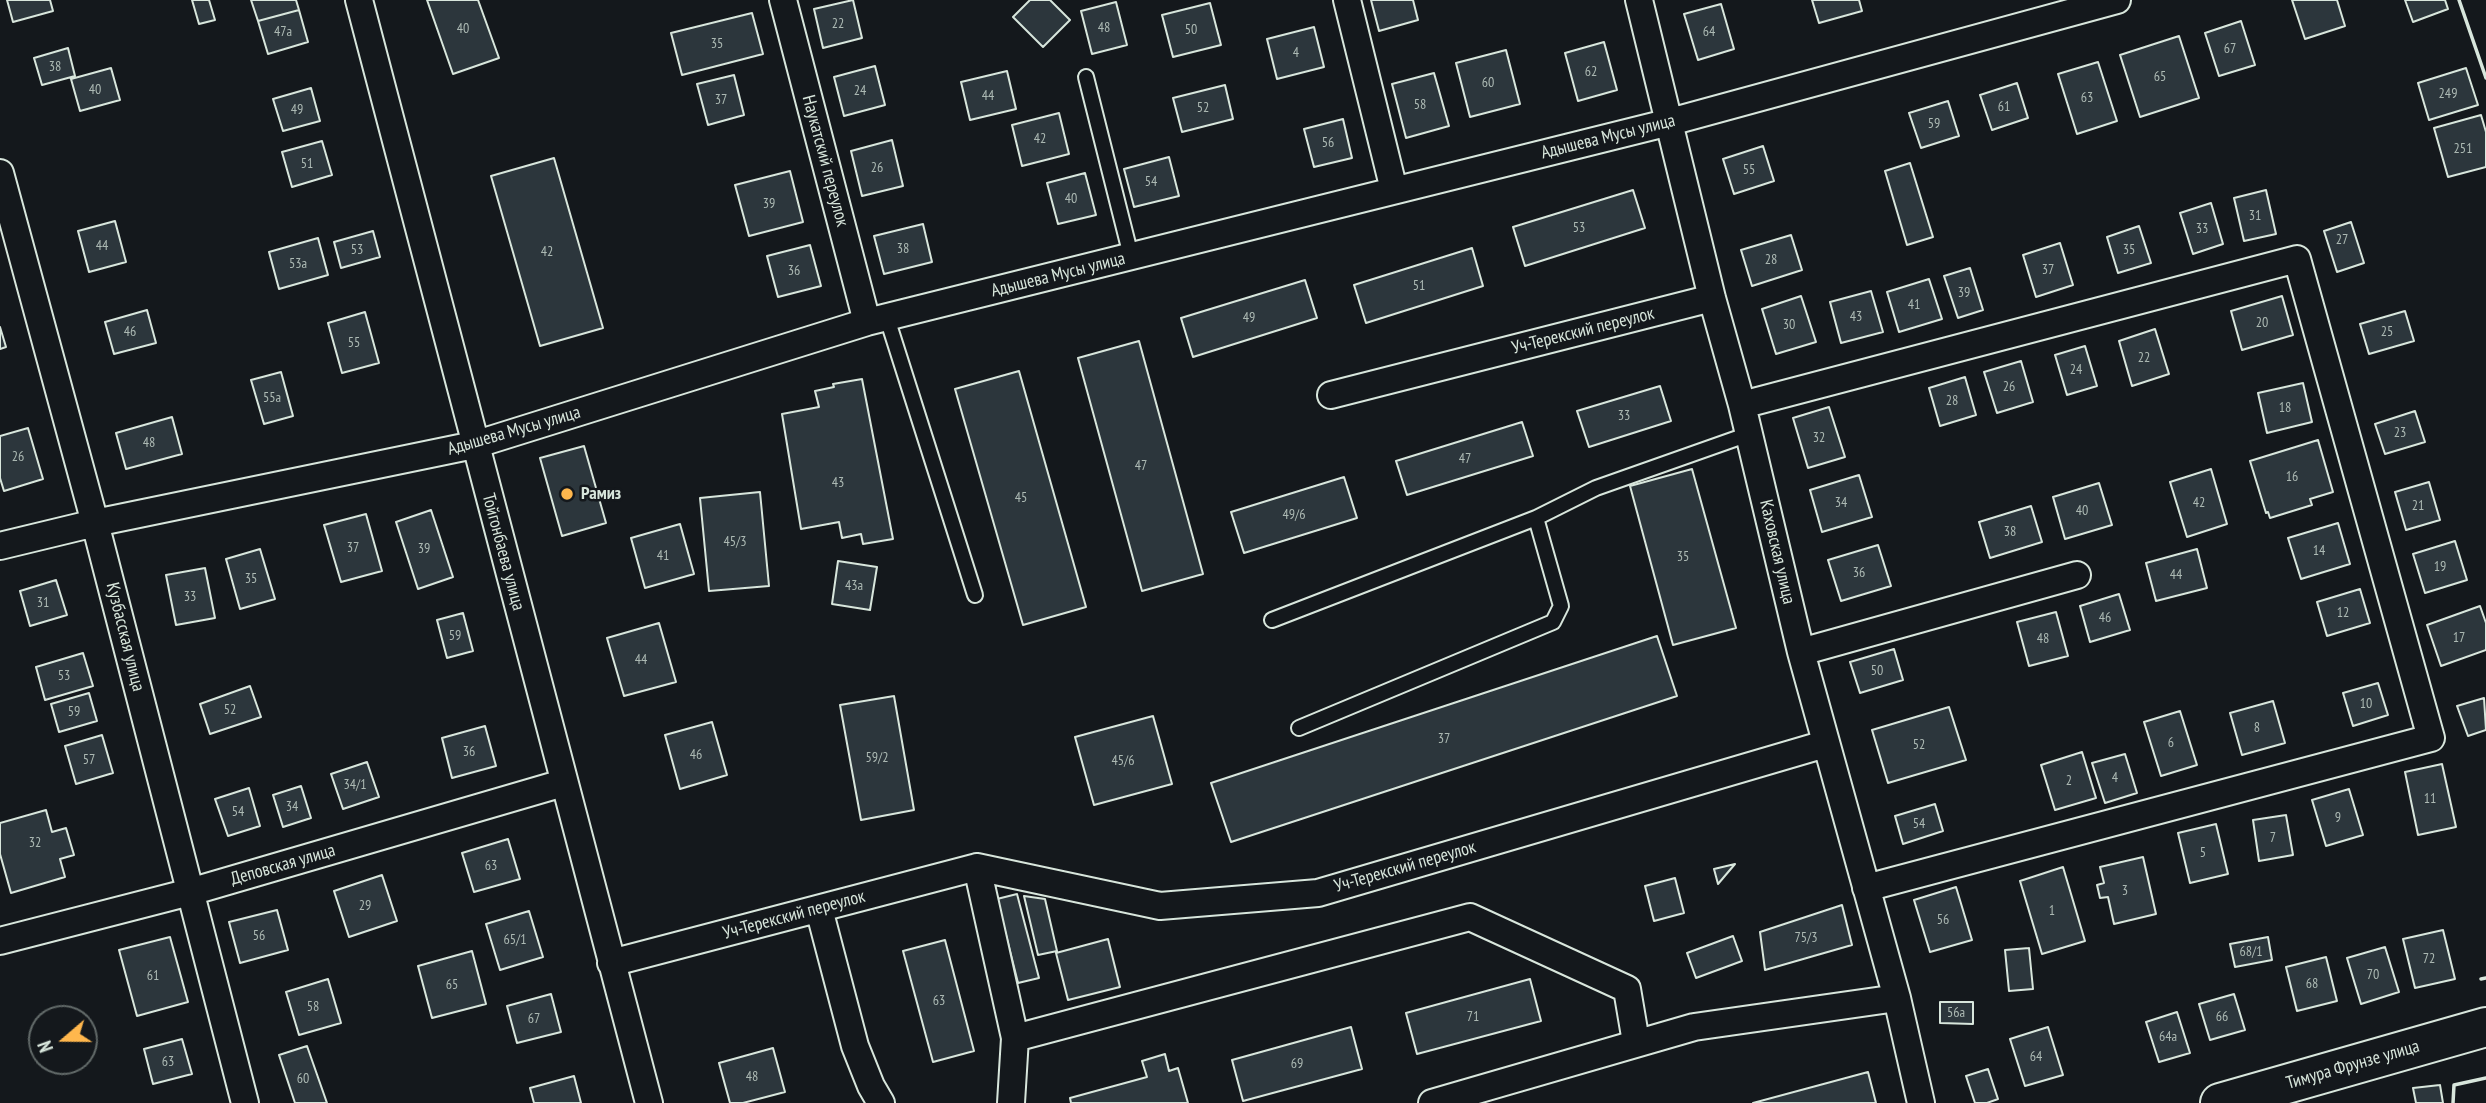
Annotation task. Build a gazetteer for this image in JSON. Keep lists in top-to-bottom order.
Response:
{
  "streets": {
    "main road": ["Тимура Фрунзе улица"],
    "street": [
      "Адышева Мусы улица",
      "Наукатский переулок",
      "Уч-Терекский переулок",
      "Тойгонбаева улица",
      "Каховская улица",
      "Кузбасская улица",
      "Деповская улица"
    ]
  },
  "crossings": [
    ["Адышева Мусы улица", "Наукатский переулок"],
    ["Адышева Мусы улица", "Тойгонбаева улица"],
    ["Адышева Мусы улица", "Каховская улица"],
    ["Адышева Мусы улица", "Кузбасская улица"],
    ["Уч-Терекский переулок", "Тойгонбаева улица"],
    ["Уч-Терекский переулок", "Каховская улица"],
    ["Тойгонбаева улица", "Деповская улица"],
    ["Кузбасская улица", "Деповская улица"]
  ],
  "places": ["Рамиз"],
  "house_numbers": [
    "22",
    "48",
    "40",
    "50",
    "47а",
    "64",
    "35",
    "67",
    "4",
    "38",
    "62",
    "65",
    "60",
    "40",
    "24",
    "249",
    "44",
    "63",
    "37",
    "58",
    "61",
    "52",
    "49",
    "59",
    "42",
    "56",
    "251",
    "51",
    "26",
    "55",
    "54",
    "40",
    "39",
    "31",
    "53",
    "33",
    "27",
    "44",
    "38",
    "53",
    "35",
    "42",
    "28",
    "53а",
    "37",
    "36",
    "51",
    "39",
    "41",
    "43",
    "49",
    "20",
    "30",
    "46",
    "25",
    "55",
    "22",
    "24",
    "26",
    "55а",
    "28",
    "18",
    "33",
    "23",
    "32",
    "48",
    "26",
    "47",
    "47",
    "16",
    "43",
    "45",
    "34",
    "42",
    "21",
    "40",
    "49/6",
    "38",
    "45/3",
    "37",
    "39",
    "14",
    "41",
    "35",
    "19",
    "36",
    "44",
    "35",
    "43а",
    "33",
    "31",
    "12",
    "46",
    "59",
    "17",
    "48",
    "44",
    "50",
    "53",
    "10",
    "52",
    "59",
    "8",
    "37",
    "6",
    "52",
    "36",
    "46",
    "59/2",
    "57",
    "45/6",
    "4",
    "2",
    "34/1",
    "11",
    "34",
    "54",
    "9",
    "54",
    "7",
    "32",
    "5",
    "63",
    "3",
    "29",
    "1",
    "56",
    "56",
    "75/3",
    "65/1",
    "68/1",
    "72",
    "70",
    "61",
    "68",
    "65",
    "63",
    "58",
    "56а",
    "71",
    "66",
    "67",
    "64а",
    "64",
    "63",
    "69",
    "48",
    "60"
  ],
  "north": "left"
}
